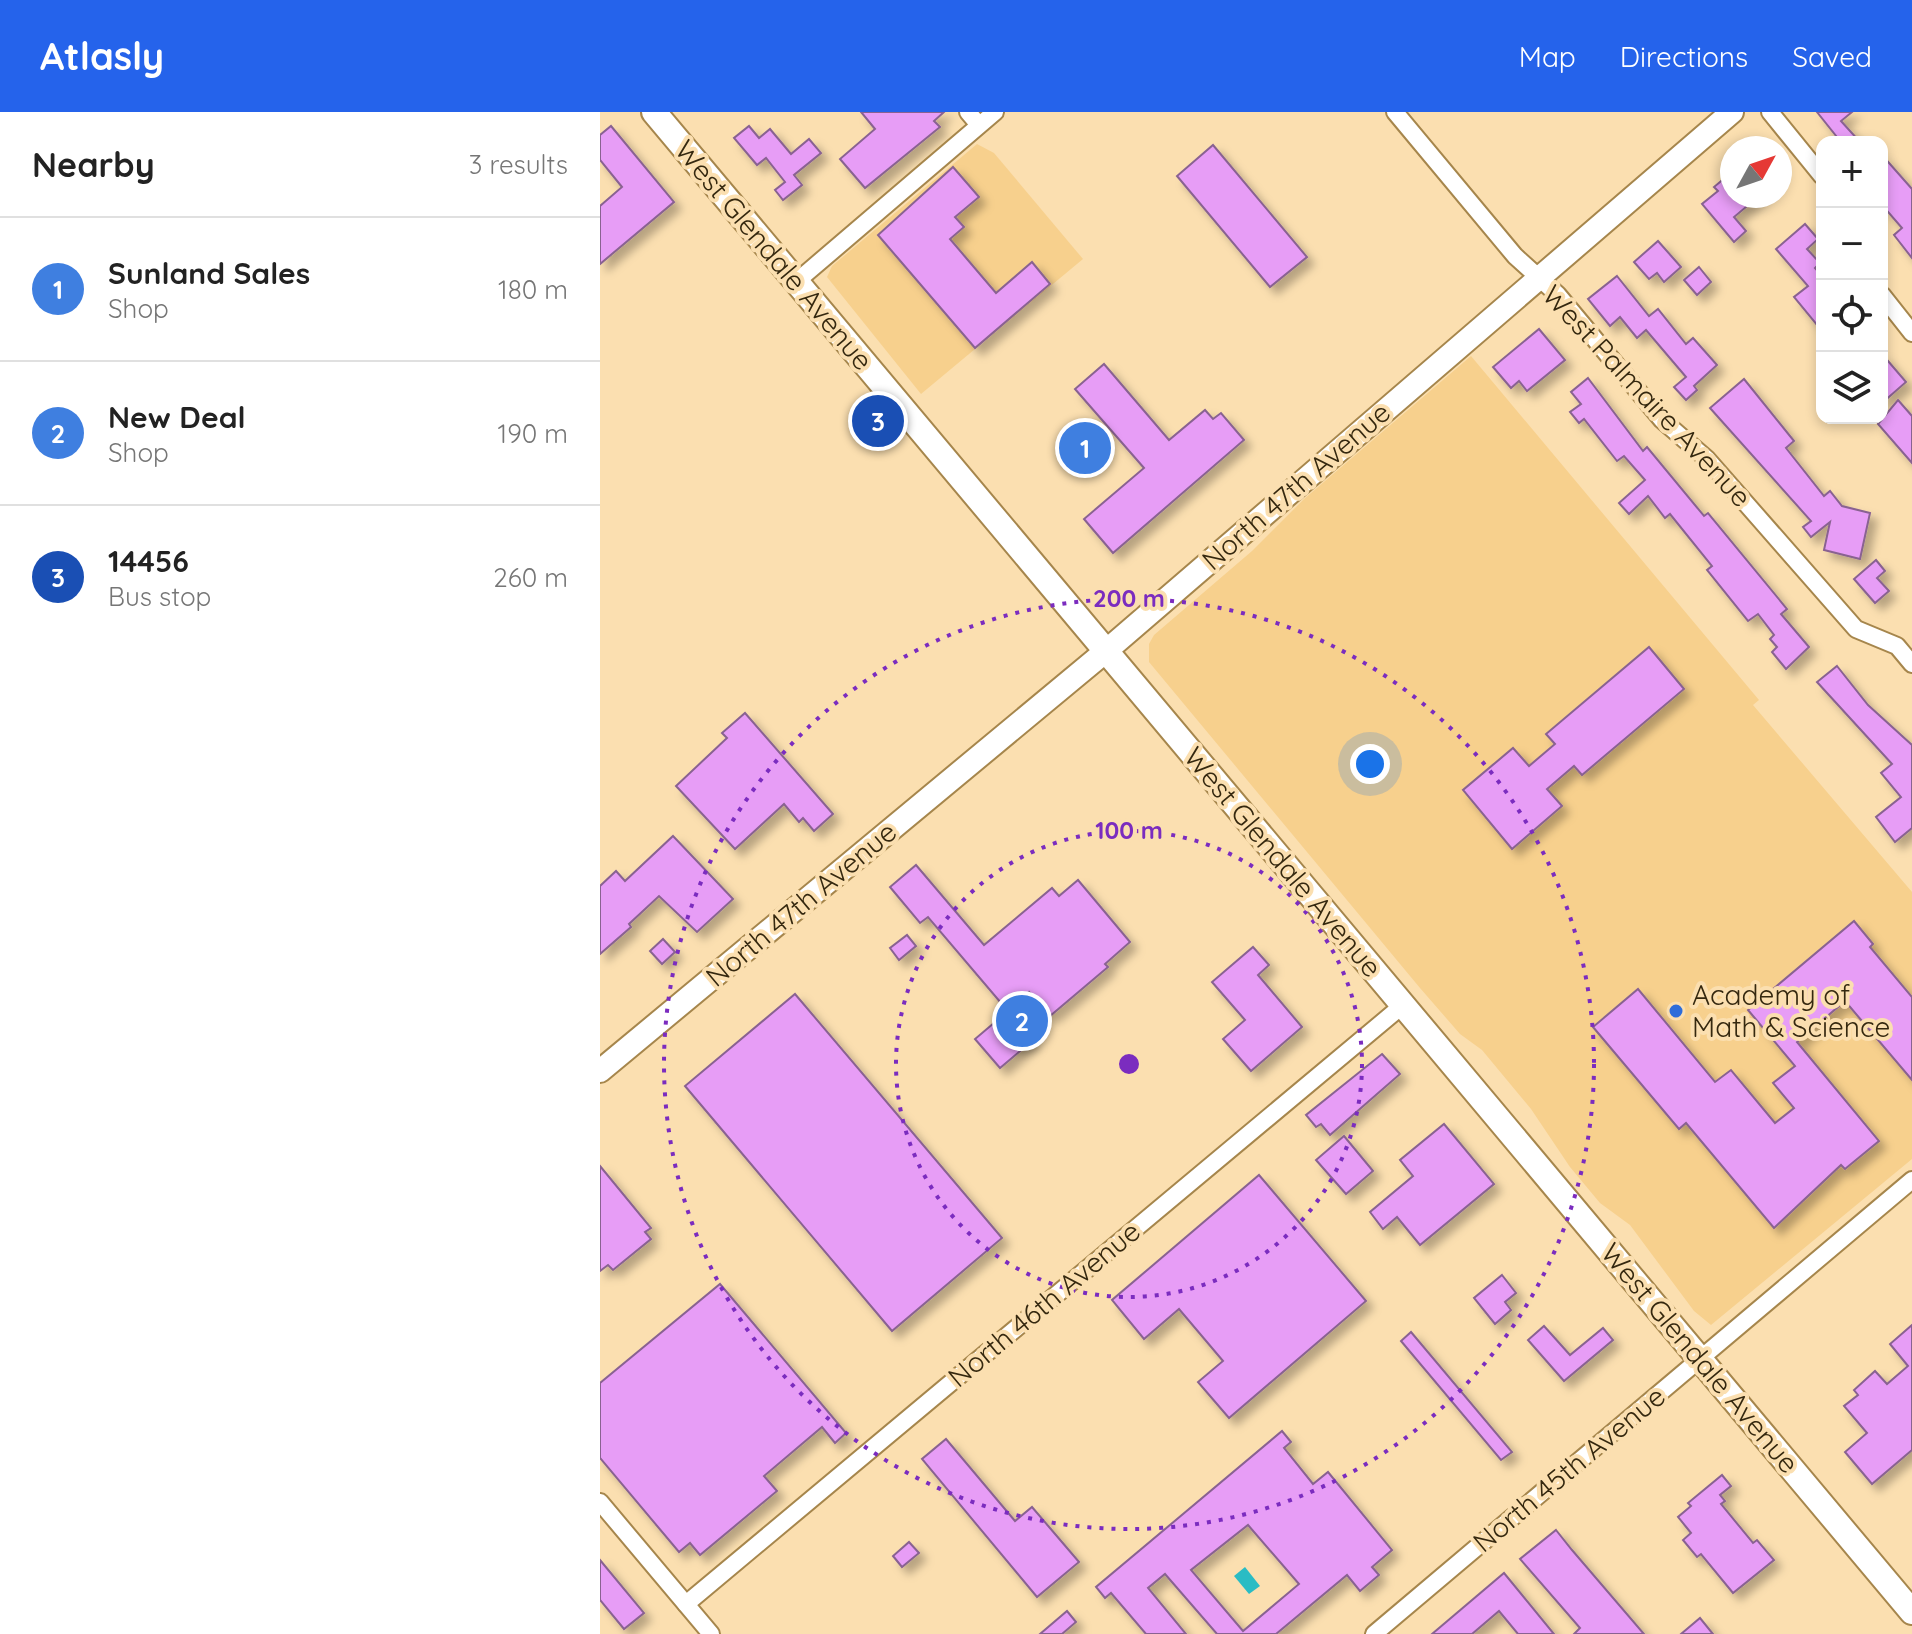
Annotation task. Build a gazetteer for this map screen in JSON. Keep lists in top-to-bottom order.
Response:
{
  "streets": {
    "main road": ["West Glendale Avenue"],
    "street": [
      "West Palmaire Avenue",
      "North 47th Avenue",
      "North 46th Avenue",
      "North 45th Avenue"
    ]
  },
  "crossings": [
    ["West Glendale Avenue", "North 47th Avenue"],
    ["West Glendale Avenue", "North 46th Avenue"],
    ["West Glendale Avenue", "North 45th Avenue"],
    ["West Palmaire Avenue", "North 47th Avenue"]
  ],
  "places": ["Academy of Math & Science"],
  "north": "top right",
  "page": {
    "header": "Atlasly",
    "nav": ["Map", "Directions", "Saved"],
    "heading": ["Nearby", "3 results"],
    "map_buttons": ["+", "−"],
    "list": [
      {
        "mark": "1",
        "name": "Sunland Sales",
        "note": "Shop",
        "value": "180 m"
      },
      {
        "mark": "2",
        "name": "New Deal",
        "note": "Shop",
        "value": "190 m"
      },
      {
        "mark": "3",
        "name": "14456",
        "note": "Bus stop",
        "value": "260 m"
      }
    ],
    "pins": ["3", "1", "2"]
  },
  "rings": ["200 m", "100 m"]
}
